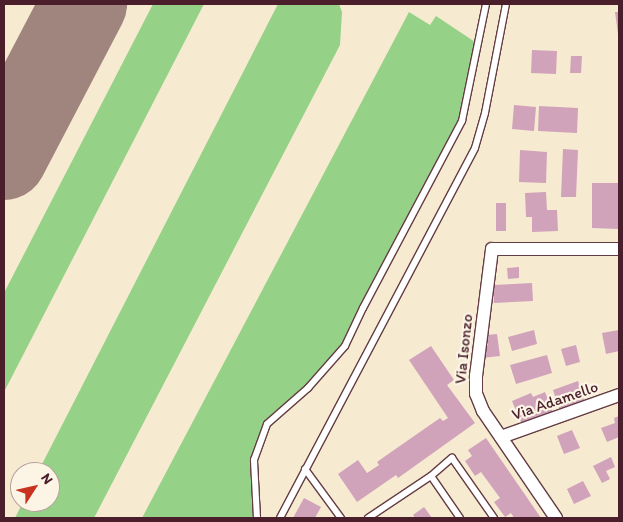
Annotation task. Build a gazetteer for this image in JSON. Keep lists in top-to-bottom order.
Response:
{
  "streets": {
    "street": ["Via Isonzo", "Via Adamello"]
  },
  "crossings": [
    ["Via Isonzo", "Via Adamello"]
  ],
  "north": "top right"
}
